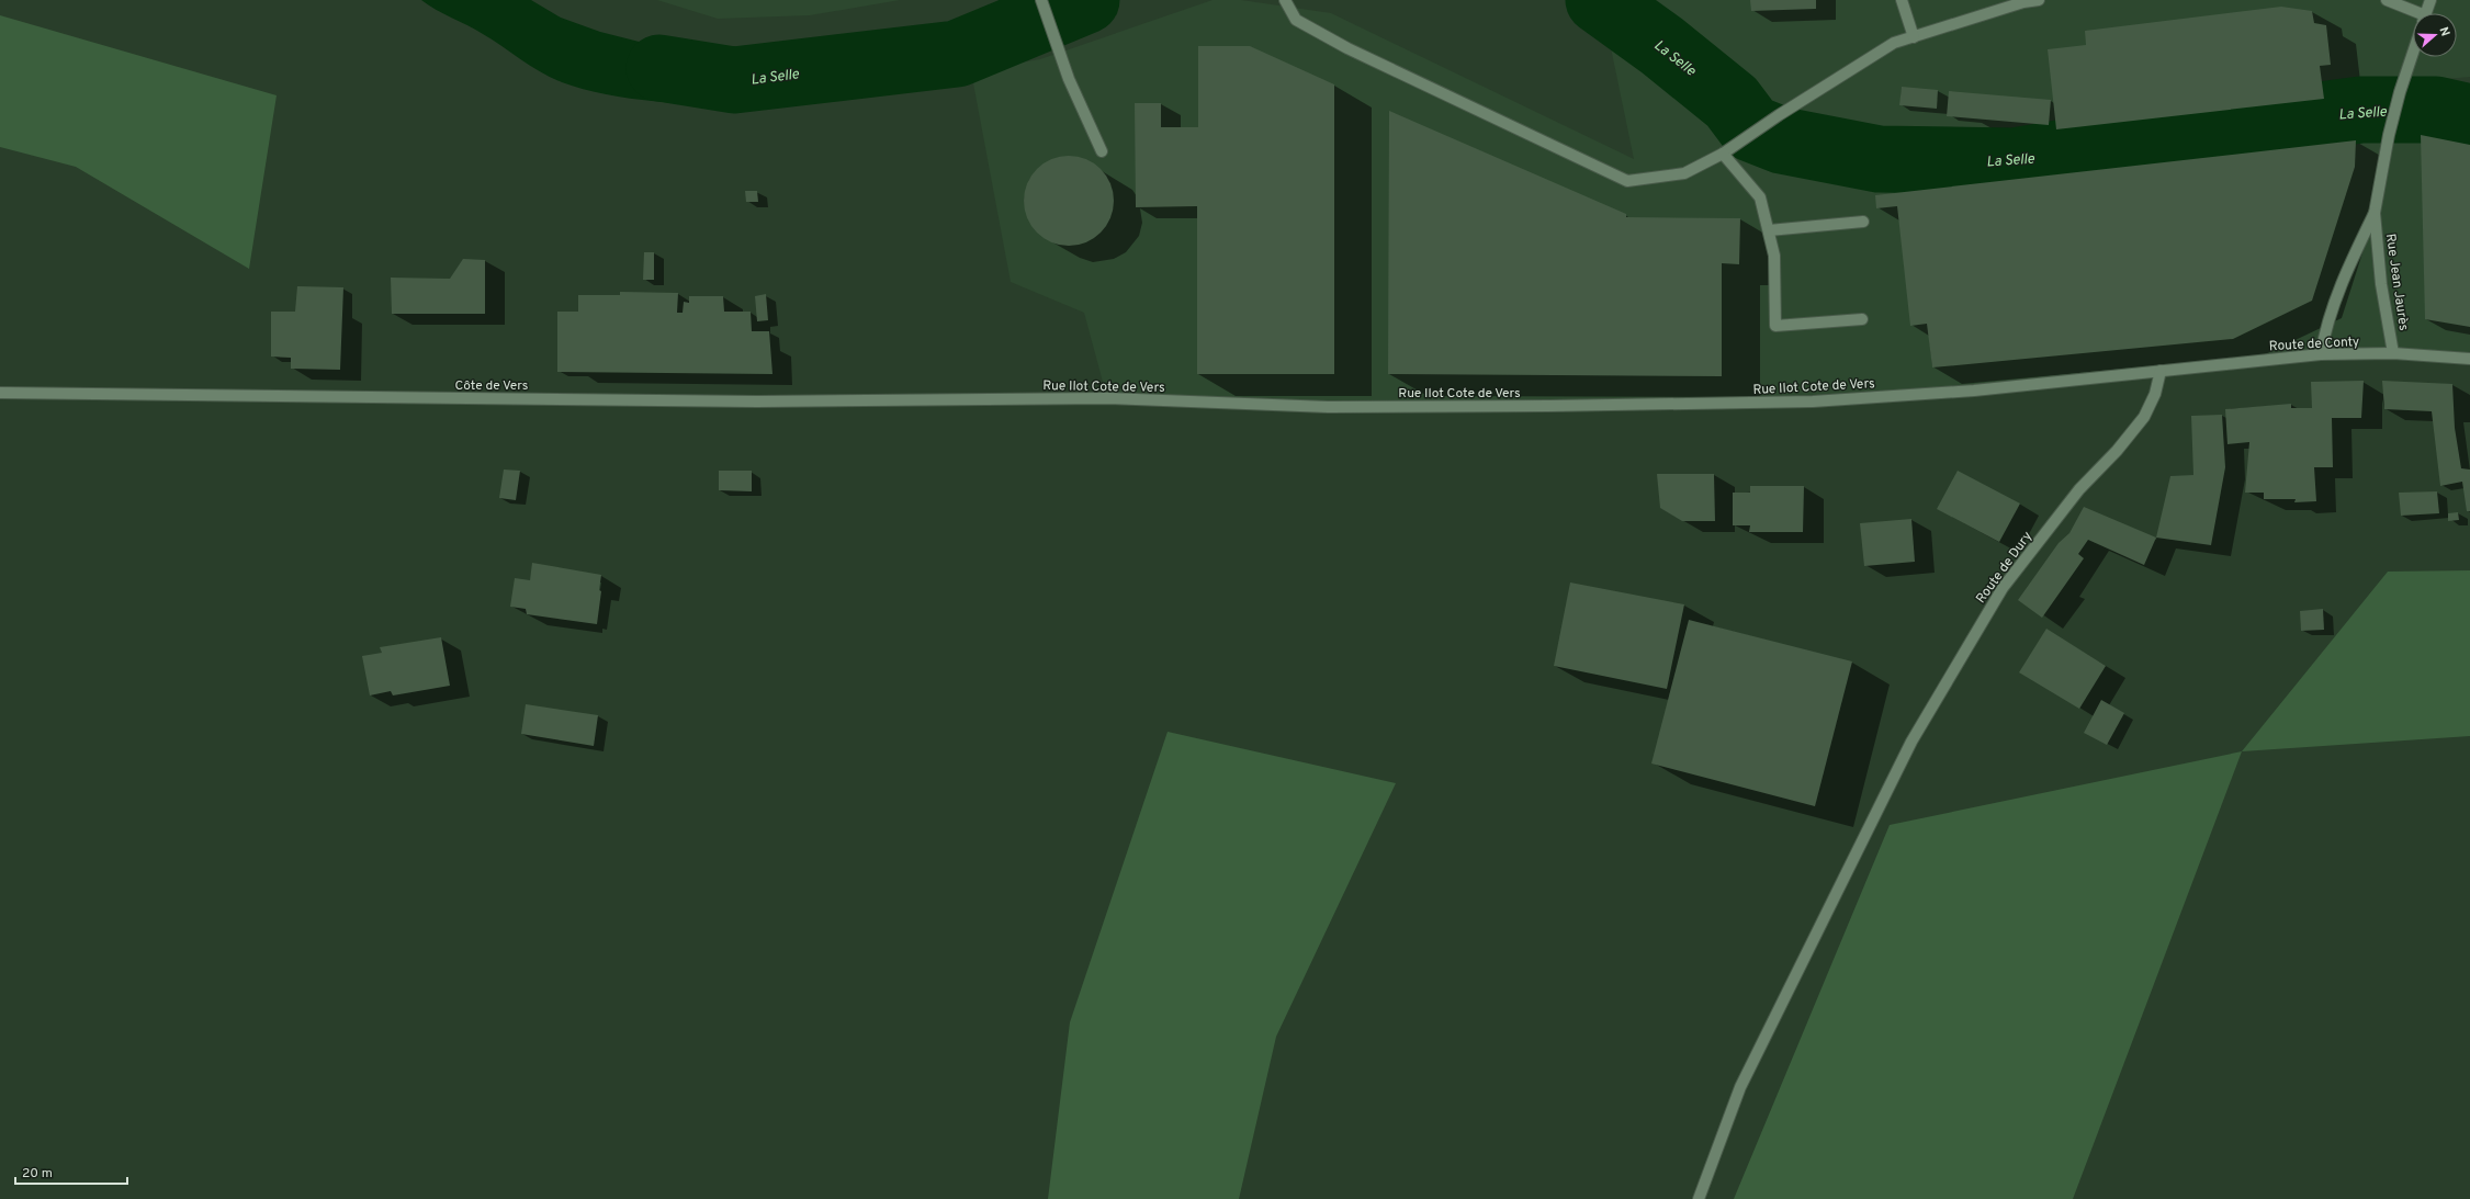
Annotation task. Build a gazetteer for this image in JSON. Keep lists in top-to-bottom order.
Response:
{
  "streets": {
    "street": [
      "Rue Jean Jaurès",
      "Route de Conty",
      "Côte de Vers",
      "Rue Ilot Cote de Vers",
      "Route de Dury"
    ]
  },
  "crossings": [
    ["Rue Jean Jaurès", "Route de Conty"],
    ["Route de Conty", "Rue Ilot Cote de Vers"],
    ["Route de Conty", "Route de Dury"],
    ["Côte de Vers", "Rue Ilot Cote de Vers"],
    ["Rue Ilot Cote de Vers", "Route de Dury"]
  ],
  "water": ["La Selle"],
  "scale_bar": "20 m",
  "north": "right"
}
